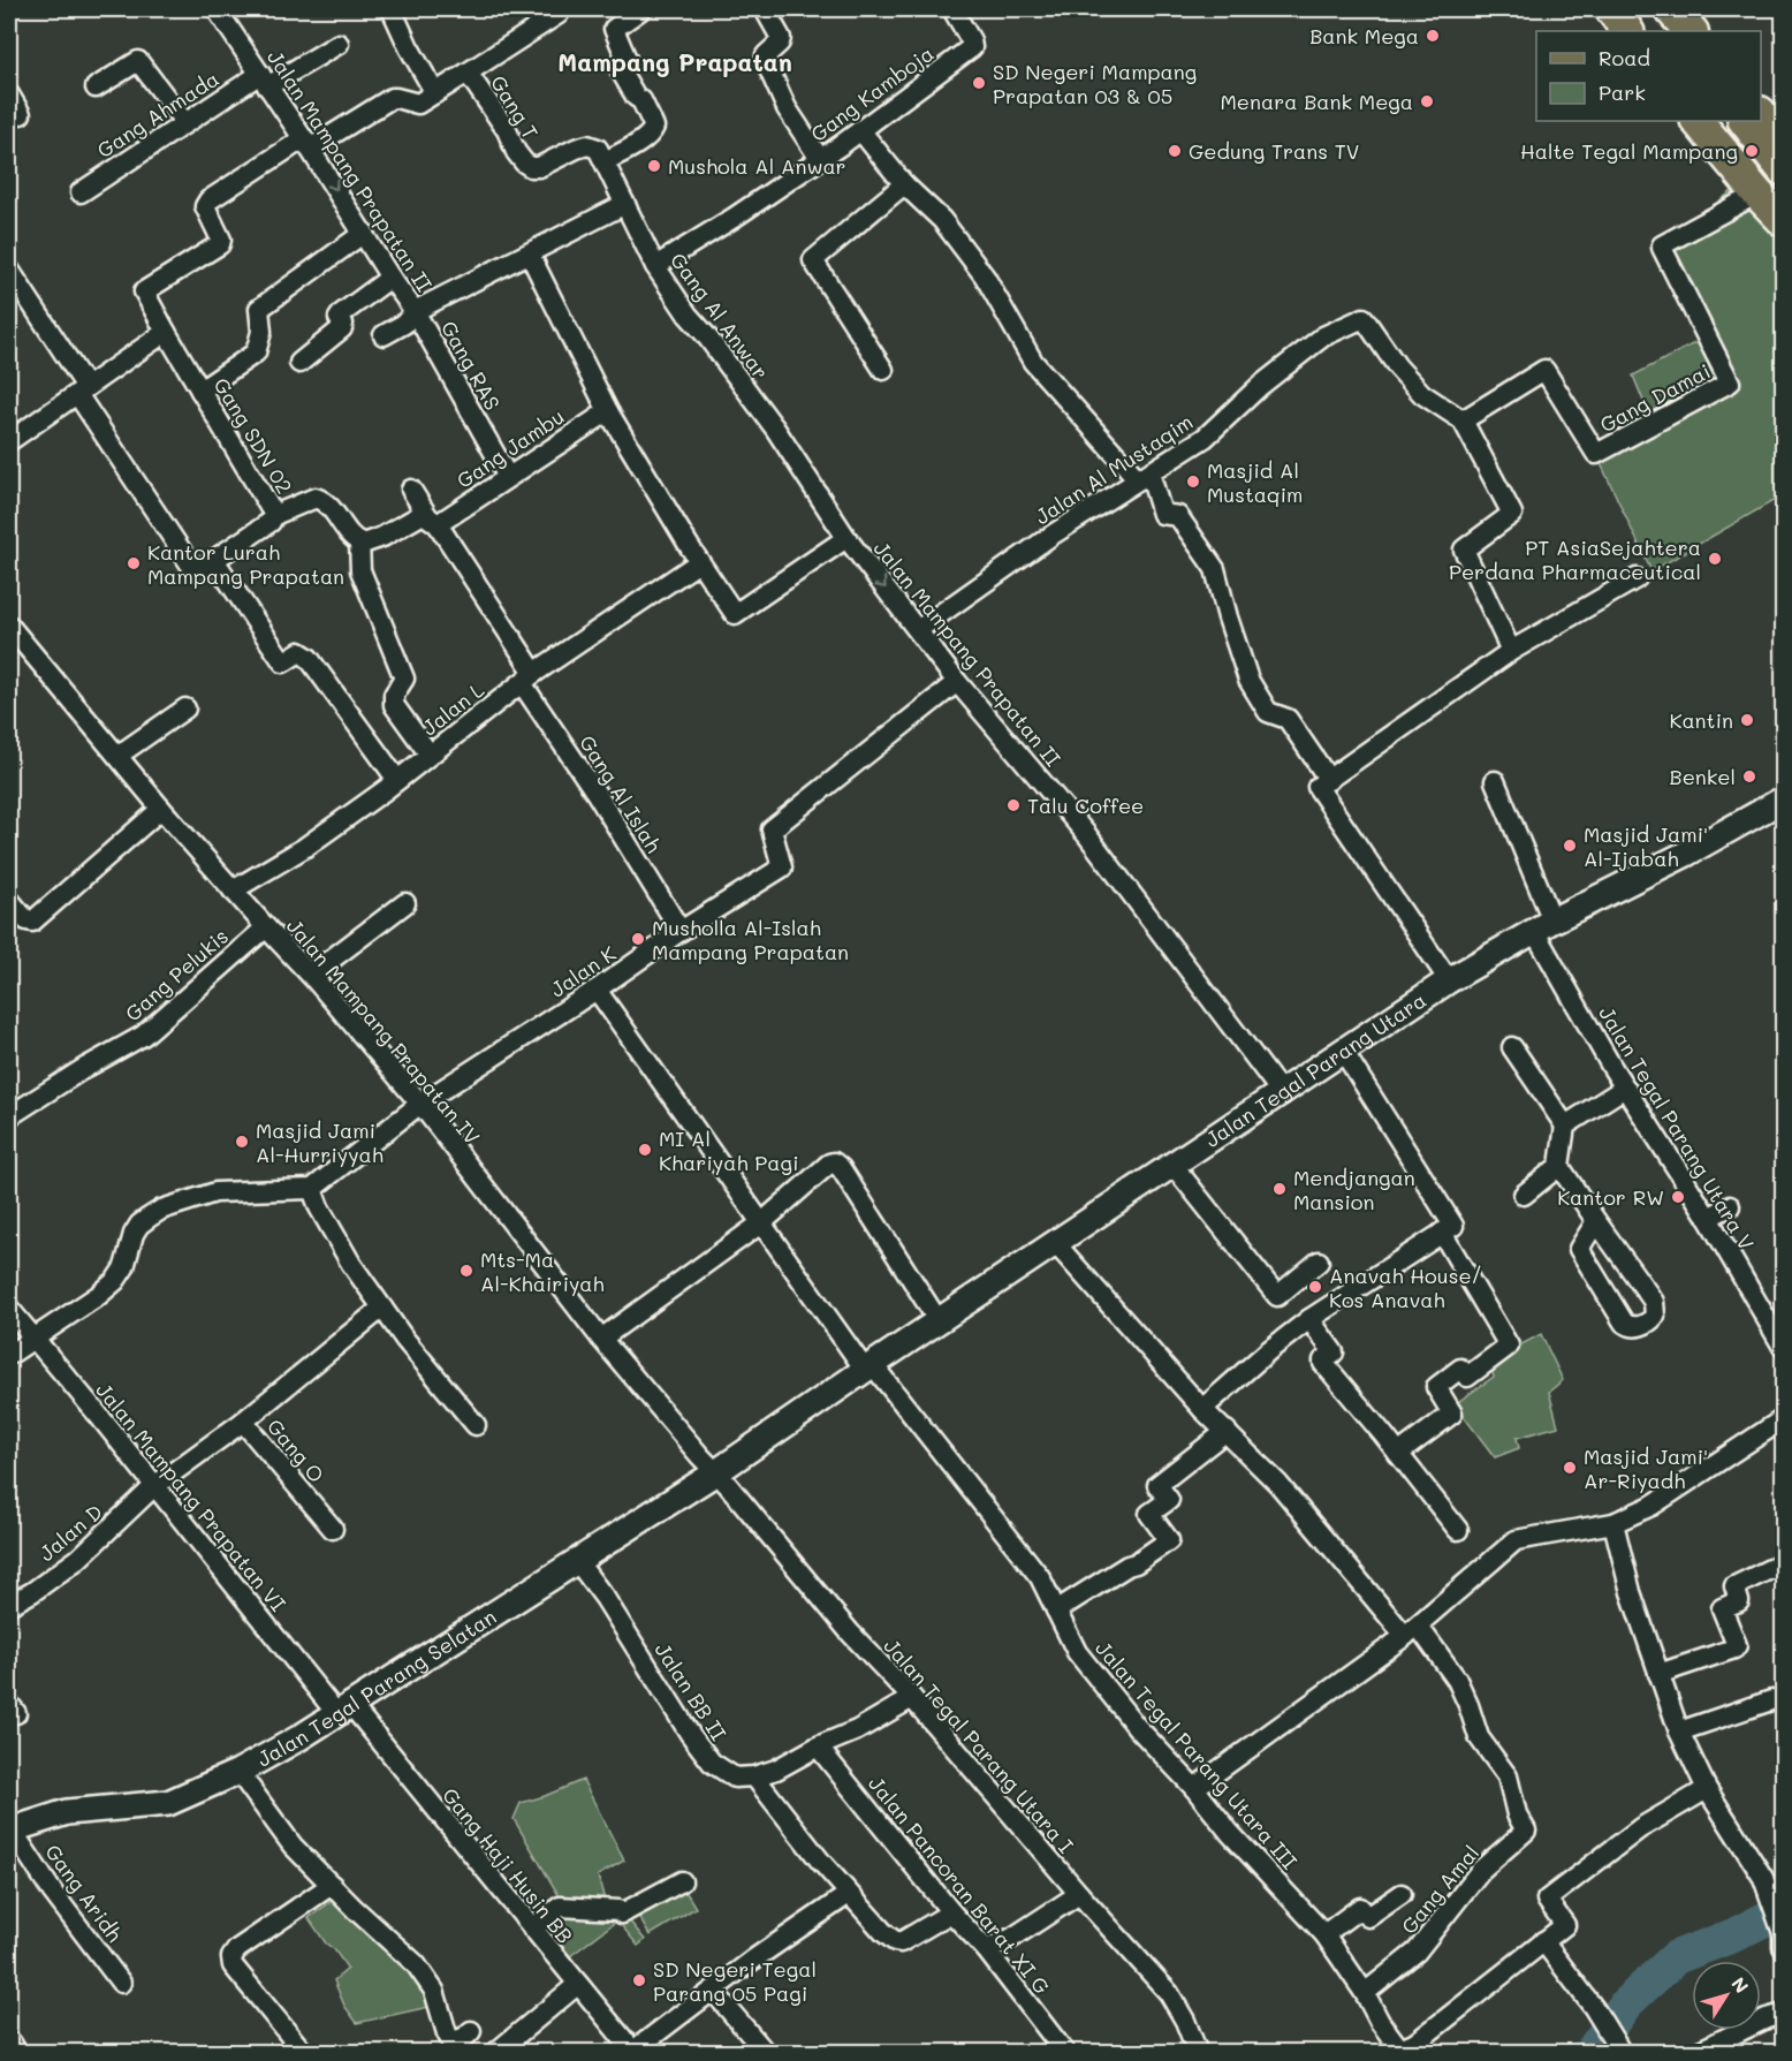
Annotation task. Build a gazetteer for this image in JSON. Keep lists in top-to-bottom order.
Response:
{
  "streets": {
    "street": [
      "Gang Kamboja",
      "Gang T",
      "Gang Ahmada",
      "Jalan Mampang Prapatan II",
      "Gang Al Anwar",
      "Gang RAS",
      "Gang Damai",
      "Gang SDN 02",
      "Gang Jambu",
      "Jalan Al Mustaqim",
      "Jalan L",
      "Gang Al Islah",
      "Jalan K",
      "Gang Pelukis",
      "Jalan Mampang Prapatan IV",
      "Jalan Tegal Parang Utara",
      "Jalan Tegal Parang Utara V",
      "Gang O",
      "Jalan Mampang Prapatan VI",
      "Jalan D",
      "Jalan Tegal Parang Selatan",
      "Jalan BB II",
      "Jalan Tegal Parang Utara I",
      "Jalan Tegal Parang Utara III",
      "Gang Haji Husin BB",
      "Jalan Pancoran Barat XI G",
      "Gang Amal",
      "Gang Aridh"
    ]
  },
  "crossings": [
    ["Gang Kamboja", "Gang Al Anwar"],
    ["Gang T", "Jalan Mampang Prapatan II"],
    ["Gang T", "Gang SDN 02"],
    ["Gang Ahmada", "Jalan Mampang Prapatan II"],
    ["Jalan Mampang Prapatan II", "Gang Al Anwar"],
    ["Jalan Mampang Prapatan II", "Gang RAS"],
    ["Jalan Mampang Prapatan II", "Gang SDN 02"],
    ["Jalan Mampang Prapatan II", "Gang Jambu"],
    ["Jalan Mampang Prapatan II", "Jalan Al Mustaqim"],
    ["Jalan Mampang Prapatan II", "Jalan L"],
    ["Jalan Mampang Prapatan II", "Jalan K"],
    ["Jalan Mampang Prapatan II", "Jalan Tegal Parang Utara"],
    ["Gang RAS", "Gang Jambu"],
    ["Gang Damai", "Jalan Al Mustaqim"],
    ["Gang Jambu", "Gang Al Islah"],
    ["Jalan L", "Gang Al Islah"],
    ["Jalan L", "Jalan Mampang Prapatan IV"],
    ["Gang Al Islah", "Jalan K"],
    ["Jalan K", "Jalan Mampang Prapatan IV"],
    ["Gang Pelukis", "Jalan Mampang Prapatan IV"],
    ["Jalan Mampang Prapatan IV", "Jalan Tegal Parang Utara"],
    ["Jalan Mampang Prapatan IV", "Jalan Tegal Parang Selatan"],
    ["Jalan Mampang Prapatan IV", "Jalan Tegal Parang Utara I"],
    ["Jalan Tegal Parang Utara", "Jalan Tegal Parang Utara V"],
    ["Jalan Tegal Parang Utara", "Jalan Tegal Parang Selatan"],
    ["Jalan Tegal Parang Utara", "Jalan Tegal Parang Utara I"],
    ["Jalan Tegal Parang Utara", "Jalan Tegal Parang Utara III"],
    ["Gang O", "Jalan Mampang Prapatan VI"],
    ["Gang O", "Jalan D"],
    ["Jalan Mampang Prapatan VI", "Jalan D"],
    ["Jalan Mampang Prapatan VI", "Jalan Tegal Parang Selatan"],
    ["Jalan Mampang Prapatan VI", "Gang Haji Husin BB"],
    ["Jalan Tegal Parang Selatan", "Jalan BB II"],
    ["Jalan Tegal Parang Selatan", "Jalan Tegal Parang Utara I"],
    ["Jalan Tegal Parang Selatan", "Gang Haji Husin BB"],
    ["Jalan Tegal Parang Selatan", "Gang Aridh"],
    ["Jalan Tegal Parang Utara III", "Gang Amal"]
  ],
  "districts": ["Mampang Prapatan"],
  "places": [
    "Bank Mega",
    "SD Negeri Mampang Prapatan 03 & 05",
    "Menara Bank Mega",
    "Gedung Trans TV",
    "Halte Tegal Mampang",
    "Mushola Al Anwar",
    "Masjid Al Mustaqim",
    "PT AsiaSejahtera Perdana Pharmaceutical",
    "Kantor Lurah Mampang Prapatan",
    "Kantin",
    "Benkel",
    "Talu Coffee",
    "Masjid Jami' Al-Ijabah",
    "Musholla Al-Islah Mampang Prapatan",
    "Masjid Jami Al-Hurriyyah",
    "MI Al Khariyah Pagi",
    "Mendjangan Mansion",
    "Kantor RW",
    "Mts-Ma Al-Khairiyah",
    "Anavah House/ Kos Anavah",
    "Masjid Jami' Ar-Riyadh",
    "SD Negeri Tegal Parang 05 Pagi"
  ],
  "legend": ["Road", "Park"],
  "north": "top right"
}
